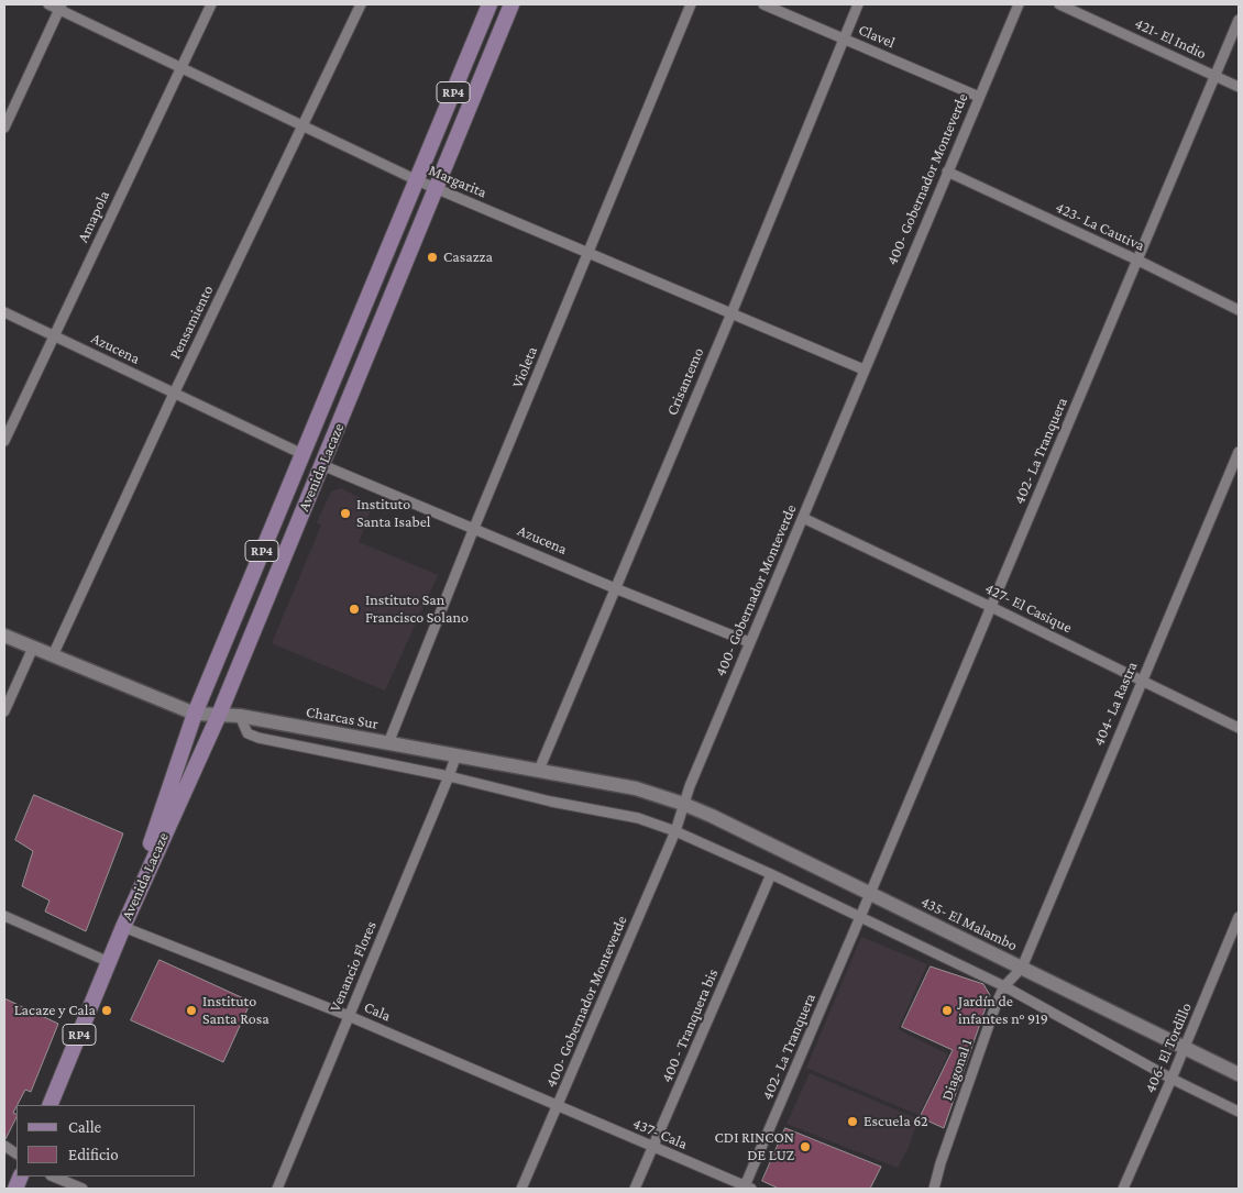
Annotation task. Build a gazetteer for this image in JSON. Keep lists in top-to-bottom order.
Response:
{
  "streets": {
    "main road": [
      "RP4",
      "Avenida Lacaze",
      "Charcas Sur",
      "435- El Malambo"
    ],
    "street": [
      "Clavel",
      "421- El Indio",
      "400- Gobernador Monteverde",
      "Margarita",
      "Amapola",
      "423- La Cautiva",
      "Pensamiento",
      "Azucena",
      "Violeta",
      "Crisantemo",
      "402- La Tranquera",
      "427- El Casique",
      "404- La Rastra",
      "Venancio Flores",
      "Cala",
      "400 - Tranquera bis",
      "406- El Tordillo",
      "Diagonal 1",
      "437- Cala"
    ]
  },
  "crossings": [
    ["Clavel", "400- Gobernador Monteverde"],
    ["Clavel", "Crisantemo"],
    ["421- El Indio", "402- La Tranquera"],
    ["400- Gobernador Monteverde", "Margarita"],
    ["400- Gobernador Monteverde", "423- La Cautiva"],
    ["400- Gobernador Monteverde", "Azucena"],
    ["400- Gobernador Monteverde", "427- El Casique"],
    ["400- Gobernador Monteverde", "Charcas Sur"],
    ["400- Gobernador Monteverde", "435- El Malambo"],
    ["400- Gobernador Monteverde", "Cala"],
    ["400- Gobernador Monteverde", "437- Cala"],
    ["Margarita", "Amapola"],
    ["Margarita", "Pensamiento"],
    ["Margarita", "Violeta"],
    ["Margarita", "Crisantemo"],
    ["Margarita", "Avenida Lacaze"],
    ["Amapola", "Azucena"],
    ["423- La Cautiva", "402- La Tranquera"],
    ["Pensamiento", "Azucena"],
    ["Pensamiento", "Charcas Sur"],
    ["Azucena", "Violeta"],
    ["Azucena", "Crisantemo"],
    ["Azucena", "Avenida Lacaze"],
    ["Violeta", "Charcas Sur"],
    ["Crisantemo", "Charcas Sur"],
    ["402- La Tranquera", "427- El Casique"],
    ["402- La Tranquera", "435- El Malambo"],
    ["402- La Tranquera", "437- Cala"],
    ["Avenida Lacaze", "Charcas Sur"],
    ["Avenida Lacaze", "Cala"],
    ["427- El Casique", "404- La Rastra"],
    ["404- La Rastra", "435- El Malambo"],
    ["404- La Rastra", "Diagonal 1"],
    ["Charcas Sur", "435- El Malambo"],
    ["Charcas Sur", "Venancio Flores"],
    ["435- El Malambo", "406- El Tordillo"],
    ["435- El Malambo", "Diagonal 1"],
    ["Venancio Flores", "Cala"],
    ["Cala", "437- Cala"],
    ["400 - Tranquera bis", "437- Cala"]
  ],
  "places": [
    "Casazza",
    "Instituto Santa Isabel",
    "Instituto San Francisco Solano",
    "Lacaze y Cala",
    "Instituto Santa Rosa",
    "Jardín de infantes n° 919",
    "Escuela 62",
    "CDI RINCON DE LUZ"
  ],
  "legend": ["Calle", "Edificio"]
}
